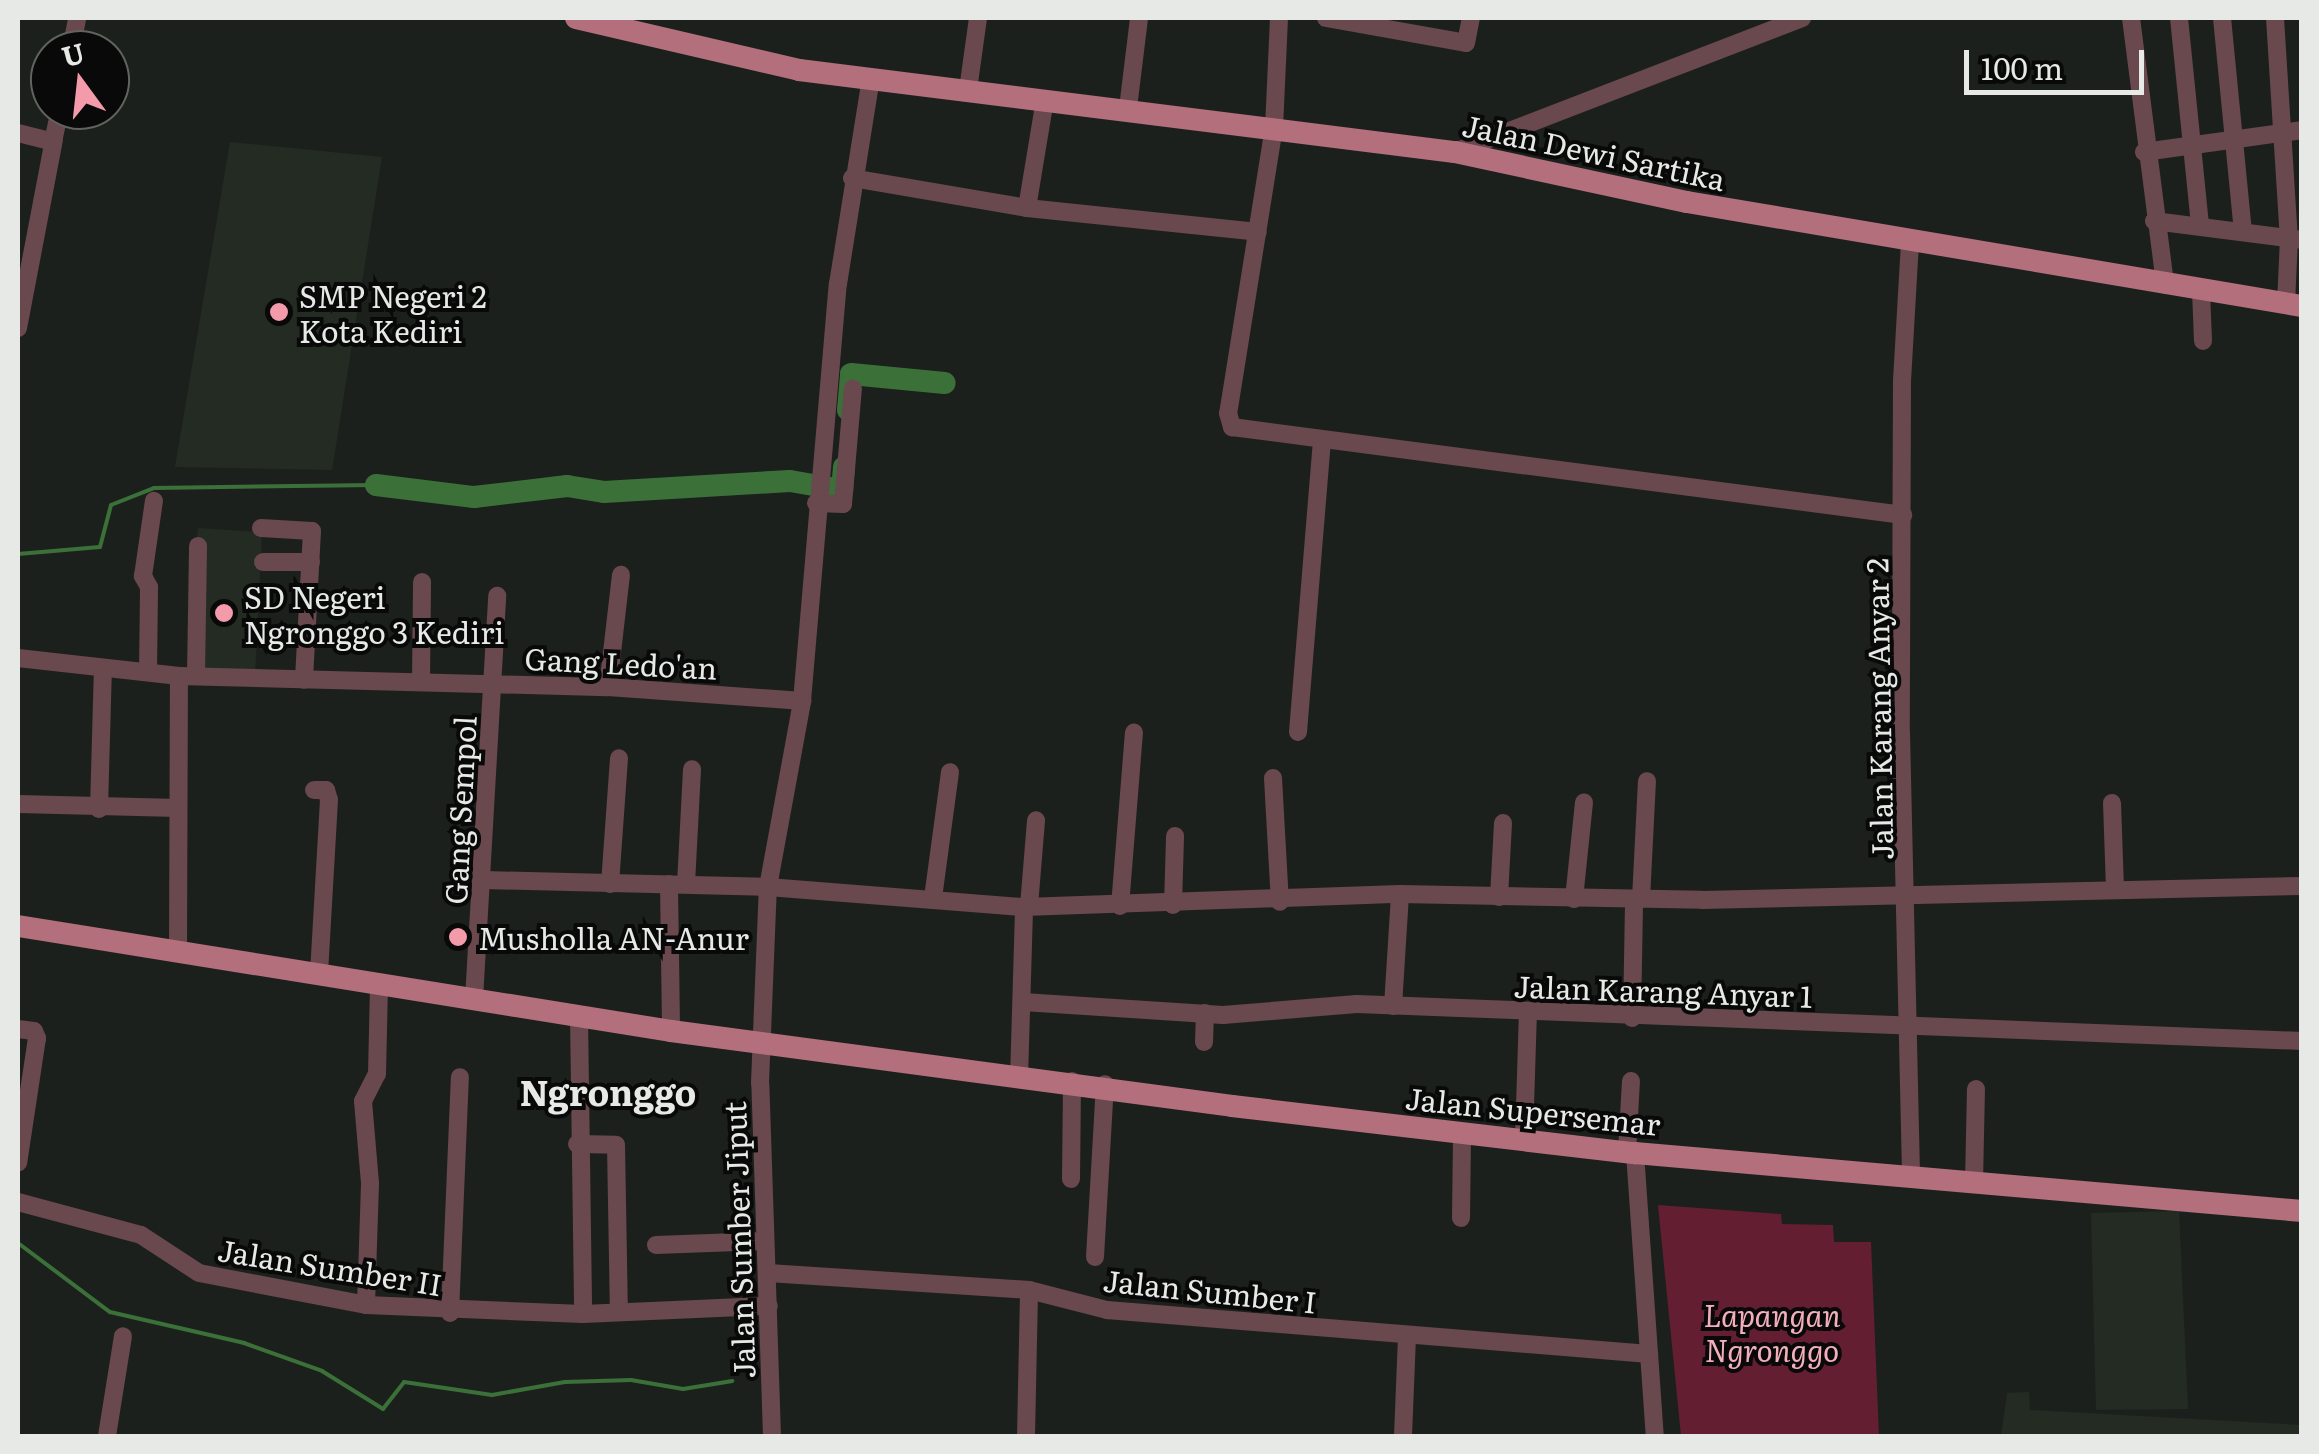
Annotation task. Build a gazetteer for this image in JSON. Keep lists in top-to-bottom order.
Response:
{
  "streets": {
    "main road": ["Jalan Dewi Sartika", "Jalan Supersemar"],
    "street": [
      "Gang Ledo'an",
      "Jalan Karang Anyar 2",
      "Gang Sempol",
      "Jalan Karang Anyar 1",
      "Jalan Sumber Jiput",
      "Jalan Sumber II",
      "Jalan Sumber I"
    ]
  },
  "crossings": [
    ["Jalan Dewi Sartika", "Jalan Karang Anyar 2"],
    ["Jalan Dewi Sartika", "Jalan Sumber Jiput"],
    ["Gang Ledo'an", "Gang Sempol"],
    ["Gang Ledo'an", "Jalan Sumber Jiput"],
    ["Jalan Karang Anyar 2", "Jalan Karang Anyar 1"],
    ["Jalan Karang Anyar 2", "Jalan Supersemar"],
    ["Gang Sempol", "Jalan Supersemar"],
    ["Jalan Supersemar", "Jalan Sumber Jiput"],
    ["Jalan Sumber Jiput", "Jalan Sumber II"],
    ["Jalan Sumber Jiput", "Jalan Sumber I"]
  ],
  "districts": ["Ngronggo"],
  "parks": ["Lapangan Ngronggo"],
  "places": ["SMP Negeri 2 Kota Kediri", "SD Negeri Ngronggo 3 Kediri", "Musholla AN-Anur"],
  "scale_bar": "100 m",
  "north": "top"
}
